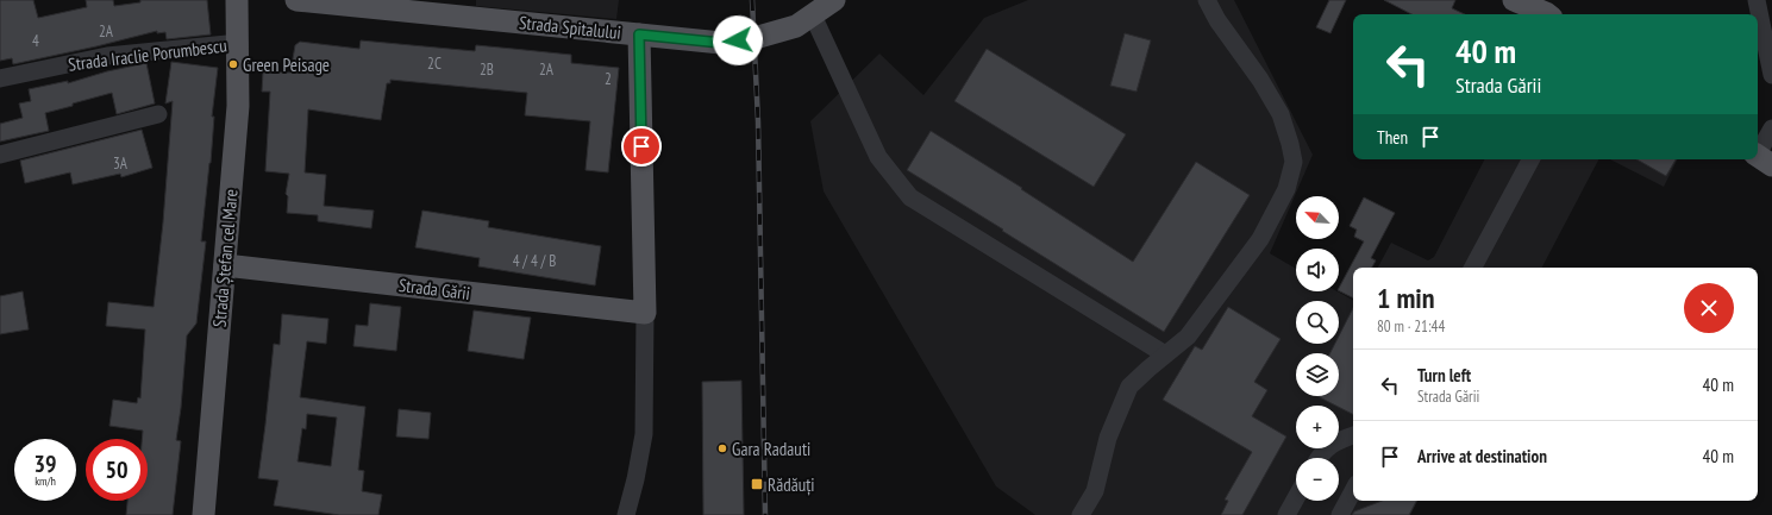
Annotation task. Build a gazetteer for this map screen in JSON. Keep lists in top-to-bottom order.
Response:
{
  "streets": {
    "main road": ["Strada Spitalului", "Strada Ștefan cel Mare", "Strada Gării"],
    "street": ["Strada Iraclie Porumbescu"]
  },
  "crossings": [
    ["Strada Iraclie Porumbescu", "Strada Ștefan cel Mare"],
    ["Strada Ștefan cel Mare", "Strada Gării"]
  ],
  "places": {
    "other": ["Green Peisage", "Gara Radauti"],
    "transit": ["Rădăuți"]
  },
  "house_numbers": [
    "2A",
    "4",
    "2C",
    "2B",
    "2A",
    "2",
    "3A",
    "4 / 4 / B"
  ],
  "north": "top left",
  "page": {
    "turn": ["40 m", "Strada Gării"],
    "then": "Then",
    "map_buttons": ["+", "−"],
    "heading": ["1 min", "80 m · 21:44"],
    "list": [
      {
        "name": "Turn left",
        "note": "Strada Gării",
        "value": "40 m"
      },
      {
        "name": "Arrive at destination",
        "value": "40 m"
      }
    ],
    "speed": "39 km/h",
    "limit": "50"
  }
}
